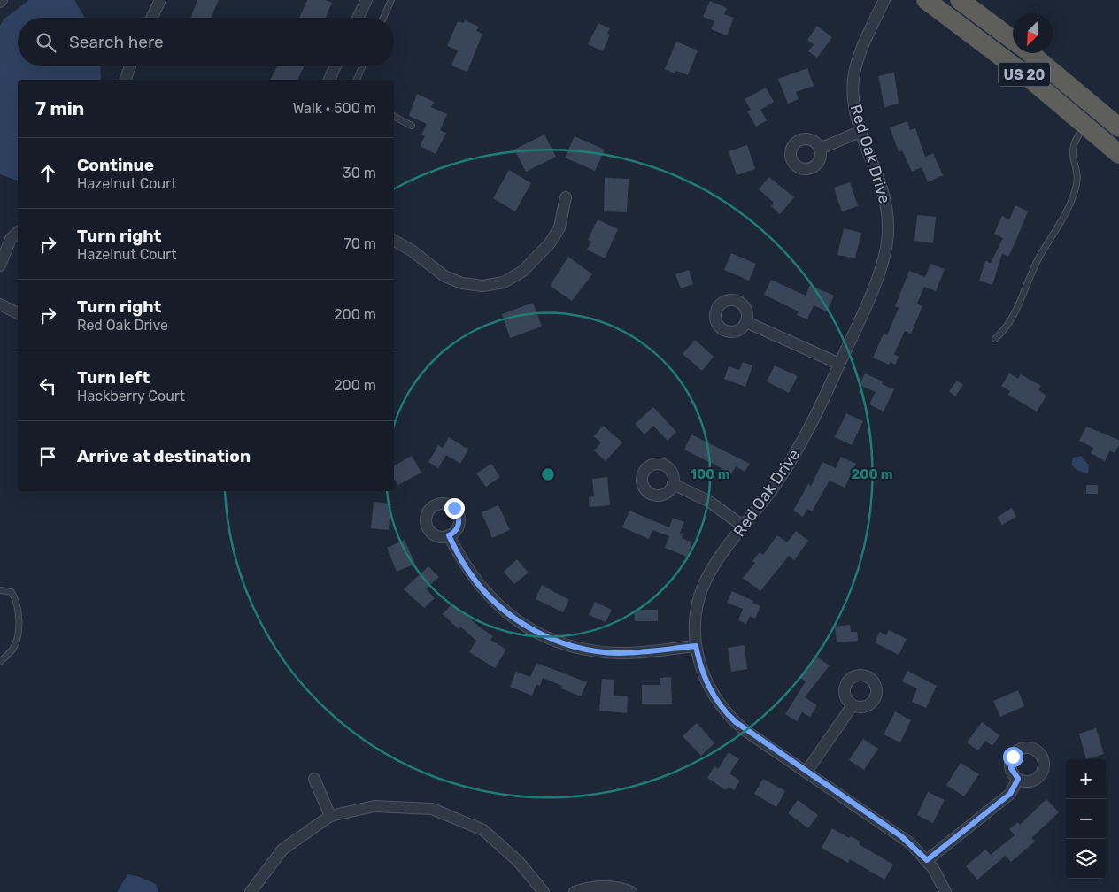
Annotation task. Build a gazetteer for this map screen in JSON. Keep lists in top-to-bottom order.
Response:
{
  "streets": {
    "highway": ["US 20"],
    "street": ["Red Oak Drive"]
  },
  "north": "bottom left",
  "page": {
    "search": "Search here",
    "heading": ["7 min", "Walk · 500 m"],
    "list": [
      ["Continue", "Hazelnut Court", "30 m"],
      ["Turn right", "Hazelnut Court", "70 m"],
      ["Turn right", "Red Oak Drive", "200 m"],
      ["Turn left", "Hackberry Court", "200 m"],
      "Arrive at destination"
    ],
    "map_buttons": ["+", "−"]
  },
  "rings": ["100 m", "200 m"]
}
